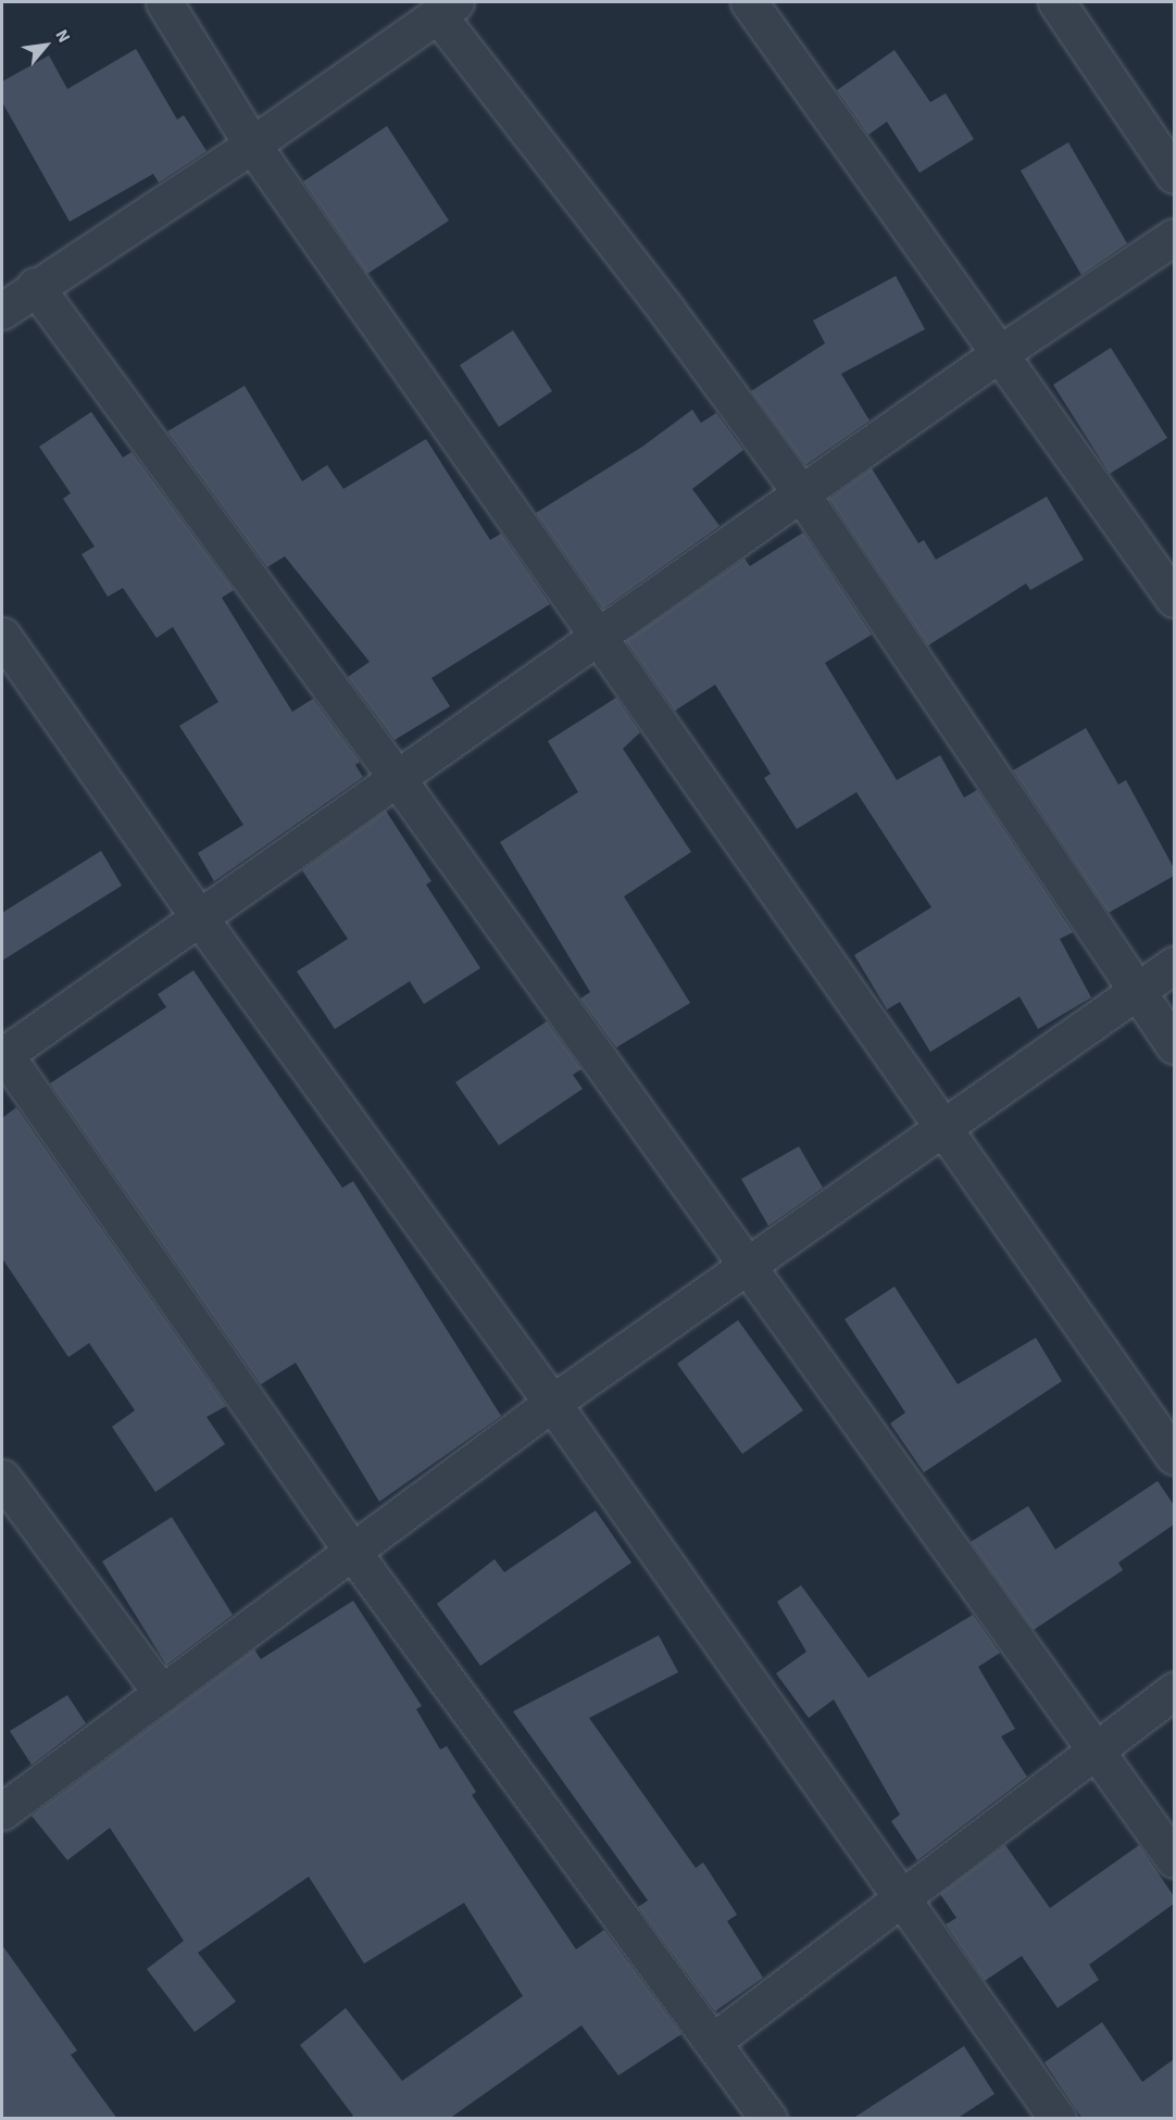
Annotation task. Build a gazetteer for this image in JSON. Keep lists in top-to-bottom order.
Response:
{
  "north": "top right"
}
